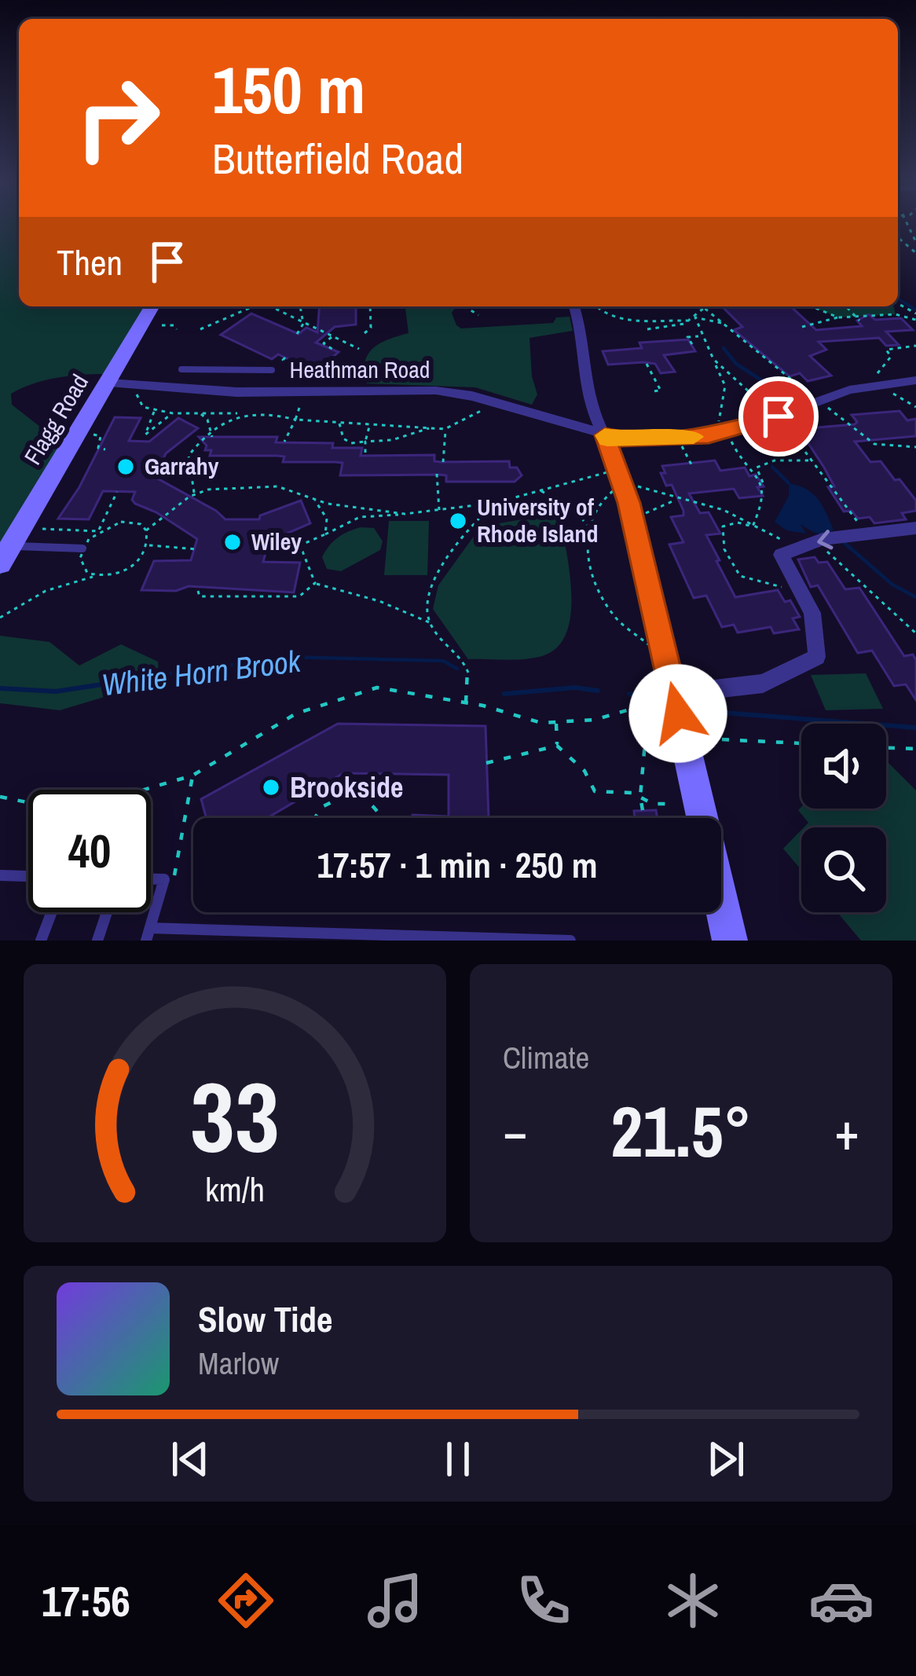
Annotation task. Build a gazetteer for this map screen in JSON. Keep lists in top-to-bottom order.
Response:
{
  "streets": {
    "street": ["Heathman Road", "Flagg Road"]
  },
  "crossings": [
    ["Heathman Road", "Flagg Road"]
  ],
  "water": ["White Horn Brook"],
  "places": [
    "Garrahy",
    "University of Rhode Island",
    "Wiley",
    "Brookside"
  ],
  "page": {
    "turn": ["150 m", "Butterfield Road"],
    "then": "Then",
    "limit": "40",
    "trip": "17:57 · 1 min · 250 m",
    "tile": "Climate",
    "heat": ["−", "21.5°", "+"],
    "song": ["Slow Tide", "Marlow"],
    "tabs": "17:56",
    "gauge": ["33", "km/h"]
  }
}
